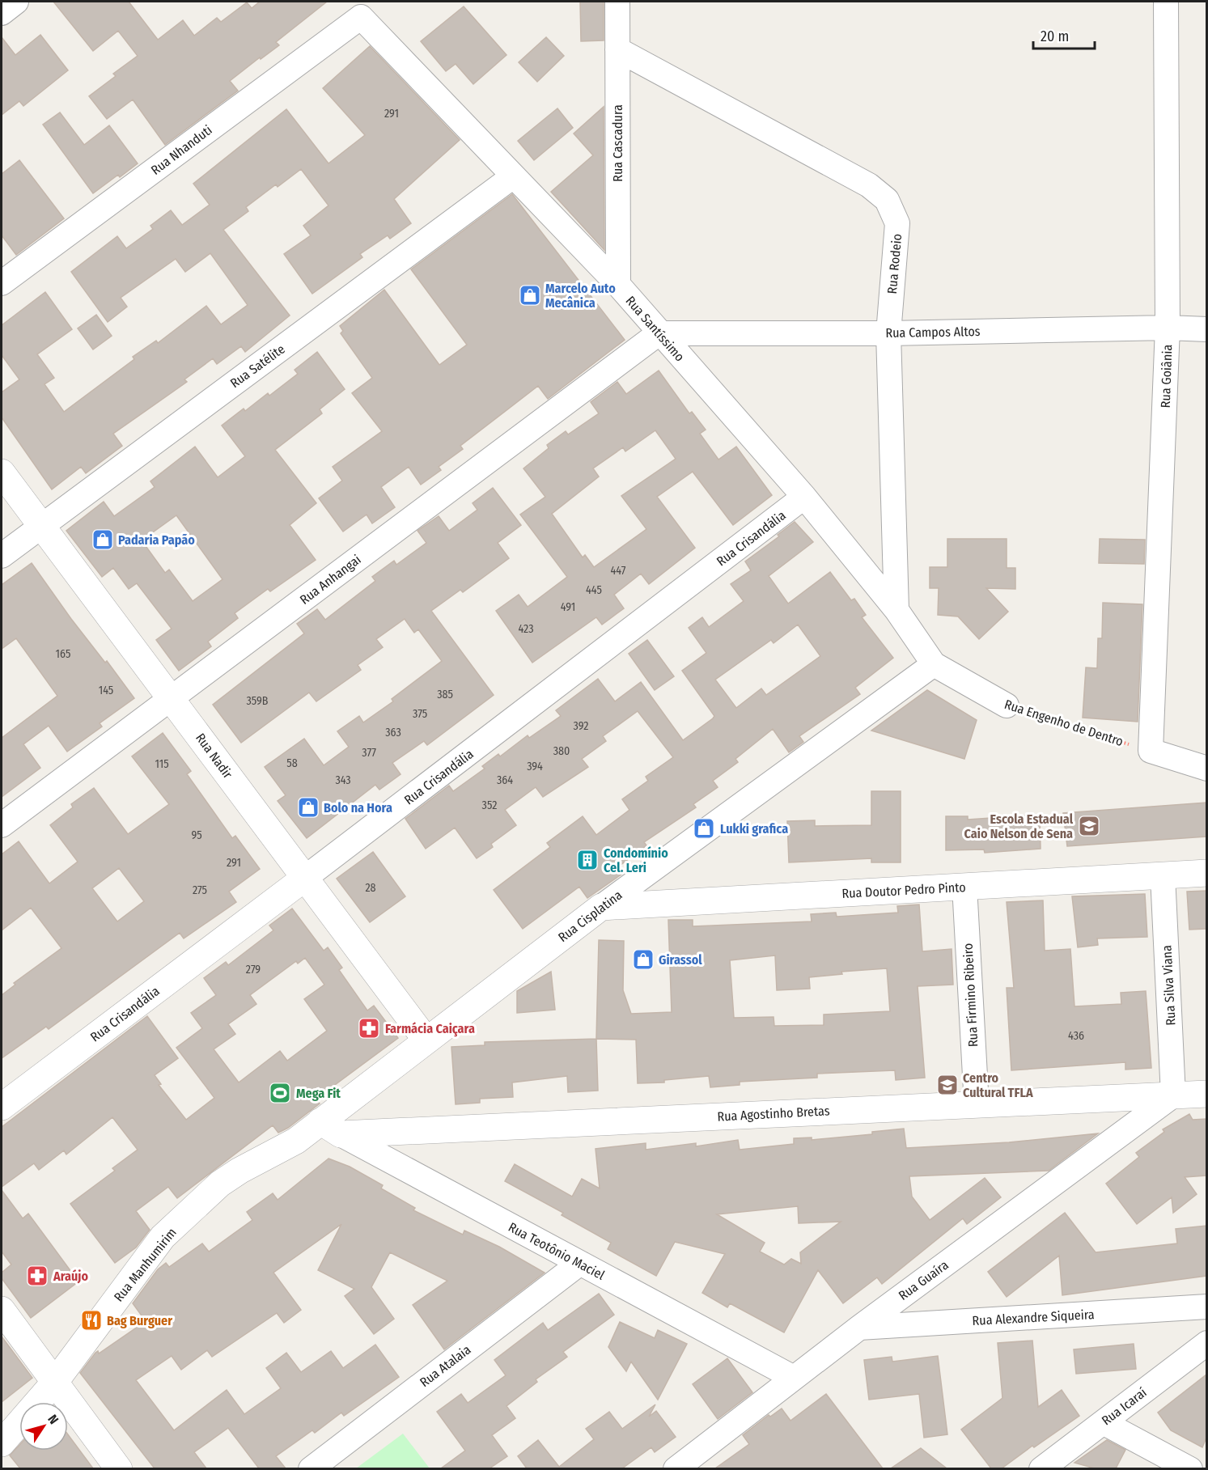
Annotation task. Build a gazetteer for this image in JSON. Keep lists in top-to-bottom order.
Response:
{
  "streets": {
    "street": [
      "Rua Cascadura",
      "Rua Nhanduti",
      "Rua Rodeio",
      "Rua Santíssimo",
      "Rua Campos Altos",
      "Rua Satélite",
      "Rua Goiânia",
      "Rua Crisandália",
      "Rua Anhangai",
      "Rua Engenho de Dentro",
      "Rua Nadir",
      "Rua Doutor Pedro Pinto",
      "Rua Cisplatina",
      "Rua Silva Viana",
      "Rua Firmino Ribeiro",
      "Rua Agostinho Bretas",
      "Rua Teotônio Maciel",
      "Rua Manhumirim",
      "Rua Guaíra",
      "Rua Alexandre Siqueira",
      "Rua Atalaia",
      "Rua Icaraí"
    ]
  },
  "crossings": [
    ["Rua Cascadura", "Rua Rodeio"],
    ["Rua Cascadura", "Rua Santíssimo"],
    ["Rua Nhanduti", "Rua Santíssimo"],
    ["Rua Rodeio", "Rua Santíssimo"],
    ["Rua Rodeio", "Rua Campos Altos"],
    ["Rua Rodeio", "Rua Engenho de Dentro"],
    ["Rua Santíssimo", "Rua Campos Altos"],
    ["Rua Santíssimo", "Rua Satélite"],
    ["Rua Santíssimo", "Rua Crisandália"],
    ["Rua Santíssimo", "Rua Anhangai"],
    ["Rua Santíssimo", "Rua Engenho de Dentro"],
    ["Rua Campos Altos", "Rua Goiânia"],
    ["Rua Campos Altos", "Rua Anhangai"],
    ["Rua Satélite", "Rua Nadir"],
    ["Rua Goiânia", "Rua Engenho de Dentro"],
    ["Rua Crisandália", "Rua Nadir"],
    ["Rua Anhangai", "Rua Nadir"],
    ["Rua Engenho de Dentro", "Rua Cisplatina"],
    ["Rua Nadir", "Rua Cisplatina"],
    ["Rua Doutor Pedro Pinto", "Rua Cisplatina"],
    ["Rua Doutor Pedro Pinto", "Rua Silva Viana"],
    ["Rua Doutor Pedro Pinto", "Rua Firmino Ribeiro"],
    ["Rua Cisplatina", "Rua Agostinho Bretas"],
    ["Rua Cisplatina", "Rua Teotônio Maciel"],
    ["Rua Cisplatina", "Rua Manhumirim"],
    ["Rua Silva Viana", "Rua Agostinho Bretas"],
    ["Rua Silva Viana", "Rua Guaíra"],
    ["Rua Firmino Ribeiro", "Rua Agostinho Bretas"],
    ["Rua Agostinho Bretas", "Rua Teotônio Maciel"],
    ["Rua Agostinho Bretas", "Rua Manhumirim"],
    ["Rua Agostinho Bretas", "Rua Guaíra"],
    ["Rua Teotônio Maciel", "Rua Manhumirim"],
    ["Rua Teotônio Maciel", "Rua Guaíra"],
    ["Rua Teotônio Maciel", "Rua Atalaia"],
    ["Rua Guaíra", "Rua Alexandre Siqueira"]
  ],
  "places": {
    "shop": [
      "Marcelo Auto Mecânica",
      "Padaria Papão",
      "Bolo na Hora",
      "Lukki grafica",
      "Girassol"
    ],
    "school or university": ["Escola Estadual Caio Nelson de Sena", "Centro Cultural TFLA"],
    "building": ["Condomínio Cel. Leri"],
    "pharmacy": ["Farmácia Caiçara", "Araújo"],
    "sports": ["Mega Fit"],
    "restaurant": ["Bag Burguer"]
  },
  "house_numbers": [
    "291",
    "447",
    "445",
    "491",
    "423",
    "165",
    "145",
    "385",
    "359B",
    "375",
    "392",
    "363",
    "380",
    "377",
    "58",
    "115",
    "394",
    "343",
    "364",
    "352",
    "95",
    "291",
    "28",
    "275",
    "279",
    "436"
  ],
  "scale_bar": "20 m",
  "north": "top right"
}
